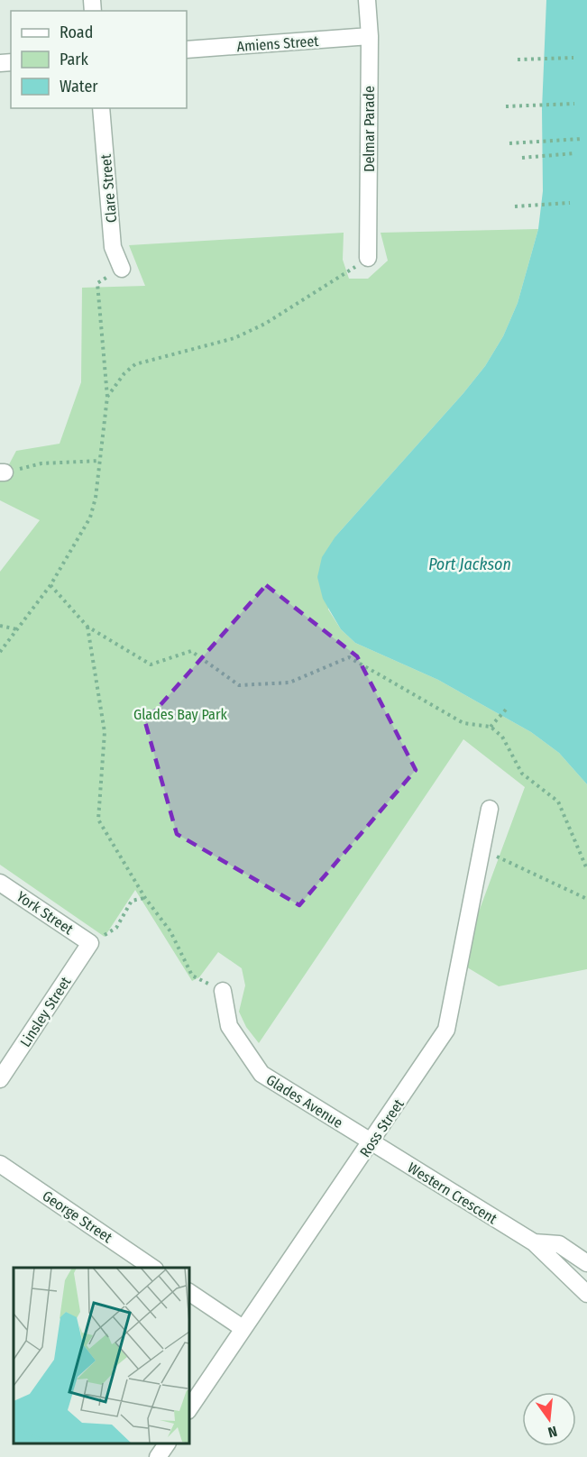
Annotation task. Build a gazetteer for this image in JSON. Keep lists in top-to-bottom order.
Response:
{
  "streets": {
    "street": [
      "Amiens Street",
      "Delmar Parade",
      "Clare Street",
      "York Street",
      "Linsley Street",
      "Glades Avenue",
      "Ross Street",
      "Western Crescent",
      "George Street"
    ]
  },
  "crossings": [
    ["Amiens Street", "Delmar Parade"],
    ["York Street", "Linsley Street"],
    ["Glades Avenue", "Ross Street"],
    ["Glades Avenue", "Western Crescent"],
    ["Ross Street", "Western Crescent"]
  ],
  "water": ["Port Jackson"],
  "parks": ["Glades Bay Park"],
  "legend": ["Road", "Park", "Water"],
  "north": "bottom"
}
